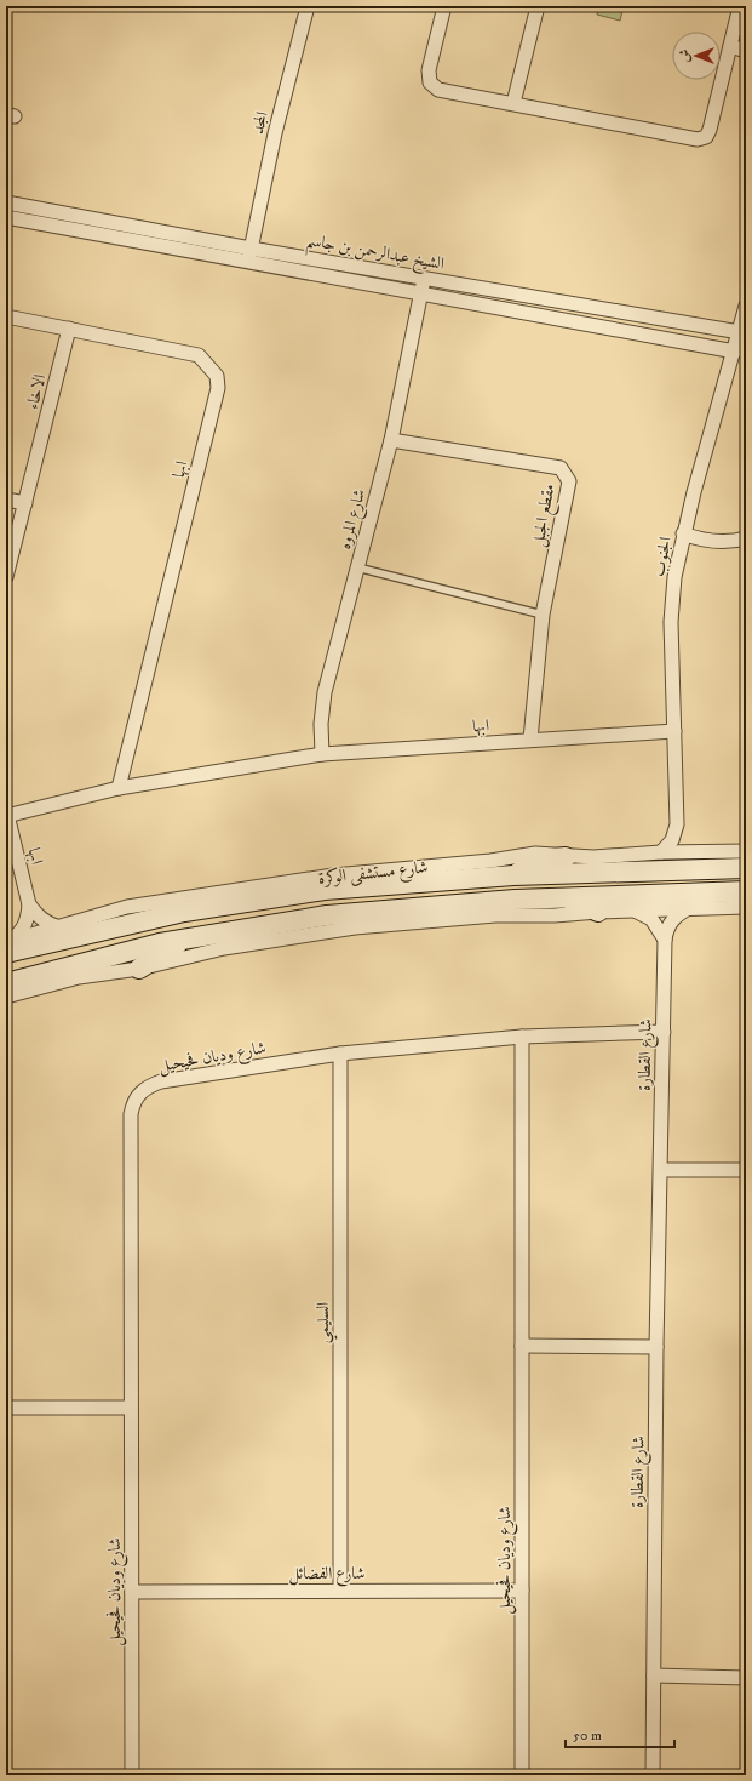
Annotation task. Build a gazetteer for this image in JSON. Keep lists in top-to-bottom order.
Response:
{
  "streets": {
    "street": [
      "المجد",
      "الشيخ عبدالرحمن بن جاسم",
      "الاخاء",
      "ابها",
      "مقطع الجبل",
      "شارع المروه",
      "الجنوب",
      "شارع مستشفى الوكرة",
      "شارع القطارة",
      "شارع وديان فحيحيل",
      "السليمي",
      "شارع الفضائل"
    ]
  },
  "crossings": [
    ["المجد", "الشيخ عبدالرحمن بن جاسم"],
    ["الشيخ عبدالرحمن بن جاسم", "شارع المروه"],
    ["الشيخ عبدالرحمن بن جاسم", "الجنوب"],
    ["الاخاء", "ابها"],
    ["ابها", "مقطع الجبل"],
    ["ابها", "شارع المروه"],
    ["ابها", "الجنوب"],
    ["ابها", "شارع مستشفى الوكرة"],
    ["مقطع الجبل", "شارع المروه"],
    ["الجنوب", "شارع مستشفى الوكرة"],
    ["شارع القطارة", "شارع وديان فحيحيل"],
    ["شارع وديان فحيحيل", "السليمي"],
    ["شارع وديان فحيحيل", "شارع الفضائل"],
    ["السليمي", "شارع الفضائل"]
  ],
  "scale_bar": "50 m",
  "north": "left"
}
